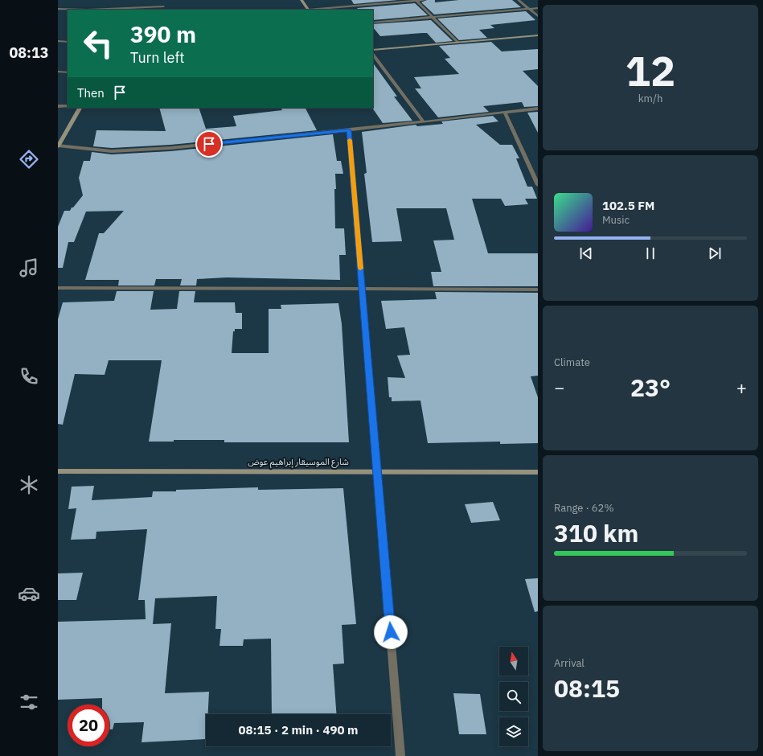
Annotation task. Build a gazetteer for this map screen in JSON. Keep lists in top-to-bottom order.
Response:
{
  "streets": {
    "street": ["شارع الموسيقار إبراهيم عوض"]
  },
  "north": "top",
  "page": {
    "tabs": "08:13",
    "tile": [
      ["12", "km/h"],
      "Climate",
      ["Range · 62%", "310 km"],
      ["Arrival", "08:15"]
    ],
    "turn": ["390 m", "Turn left"],
    "then": "Then",
    "song": ["102.5 FM", "Music"],
    "heat": ["−", "23°", "+"],
    "limit": "20",
    "trip": "08:15 · 2 min · 490 m"
  }
}
